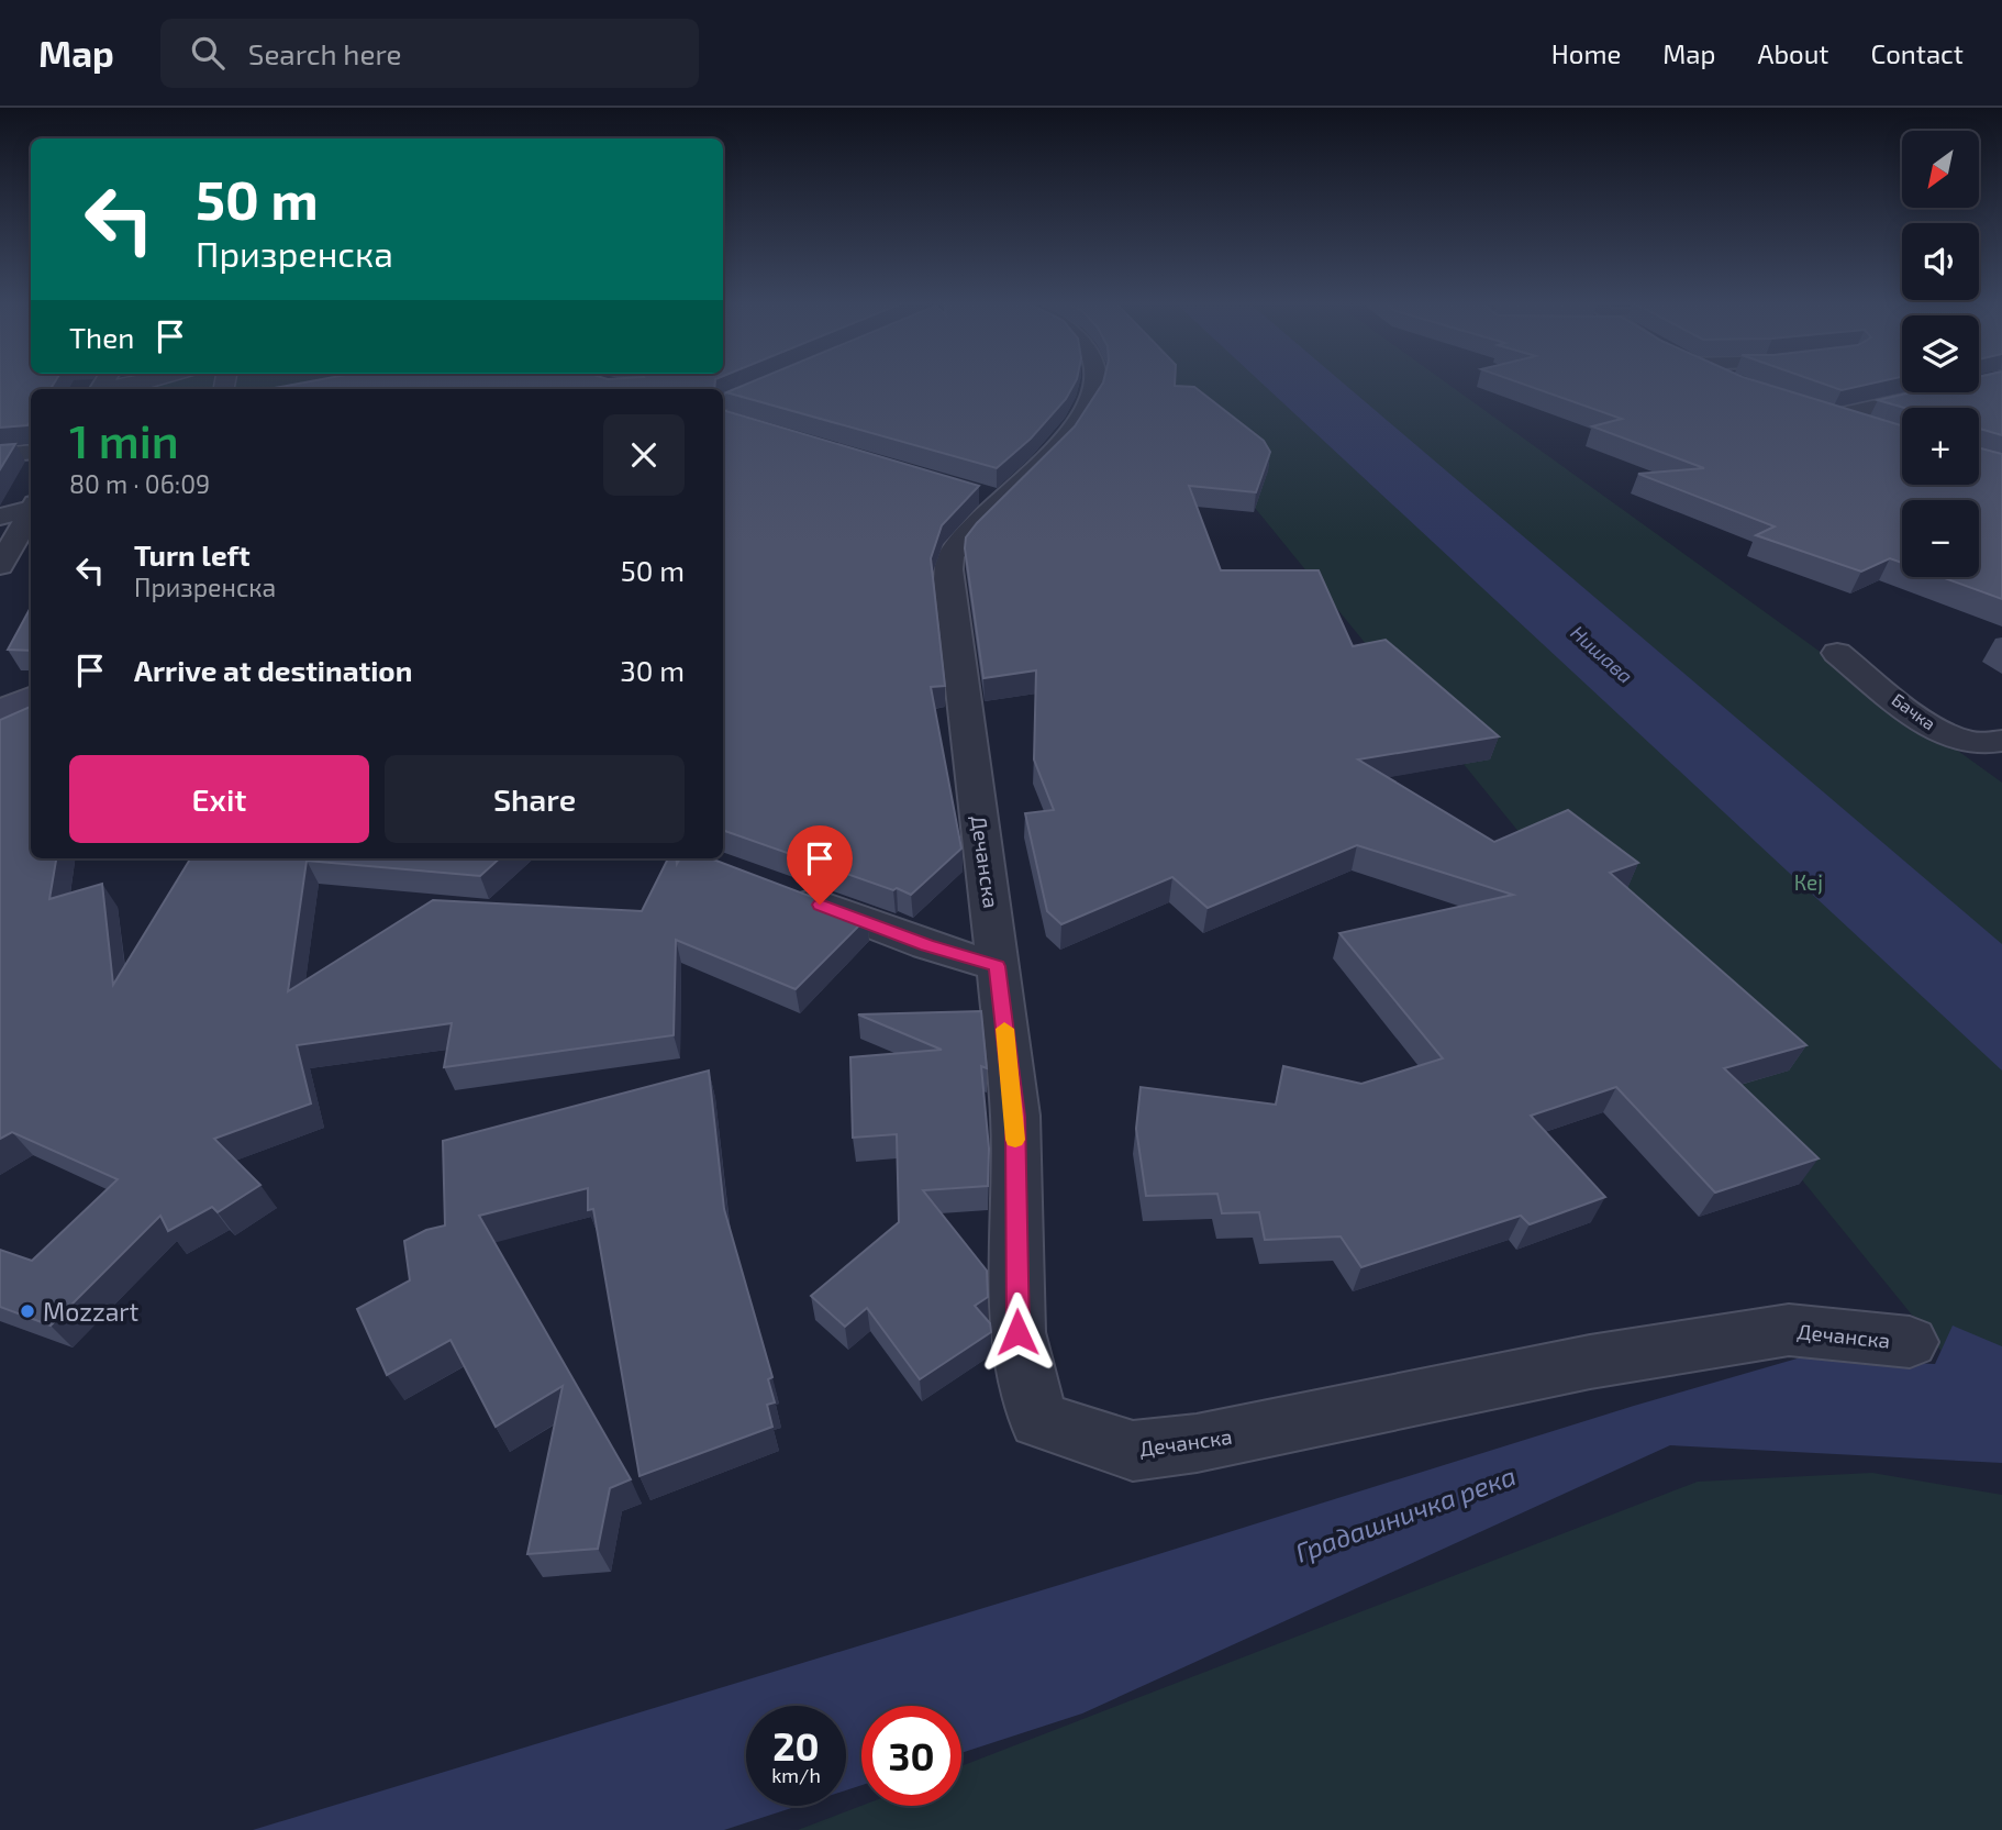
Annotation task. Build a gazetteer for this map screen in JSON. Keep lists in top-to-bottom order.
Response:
{
  "streets": {
    "street": ["Бачка", "Дечанска"]
  },
  "water": ["Нишава", "Градашничка река"],
  "parks": ["Кеј"],
  "places": ["Mozzart"],
  "north": "bottom left",
  "page": {
    "header": "Map",
    "search": "Search here",
    "nav": [
      "Home",
      "Map",
      "About",
      "Contact"
    ],
    "map_buttons": ["+", "−"],
    "turn": ["50 m", "Призренска"],
    "then": "Then",
    "heading": ["1 min", "80 m · 06:09"],
    "list": [
      {
        "name": "Turn left",
        "note": "Призренска",
        "value": "50 m"
      },
      {
        "name": "Arrive at destination",
        "value": "30 m"
      }
    ],
    "buttons": ["Exit", "Share"],
    "speed": "20 km/h",
    "limit": "30"
  }
}
